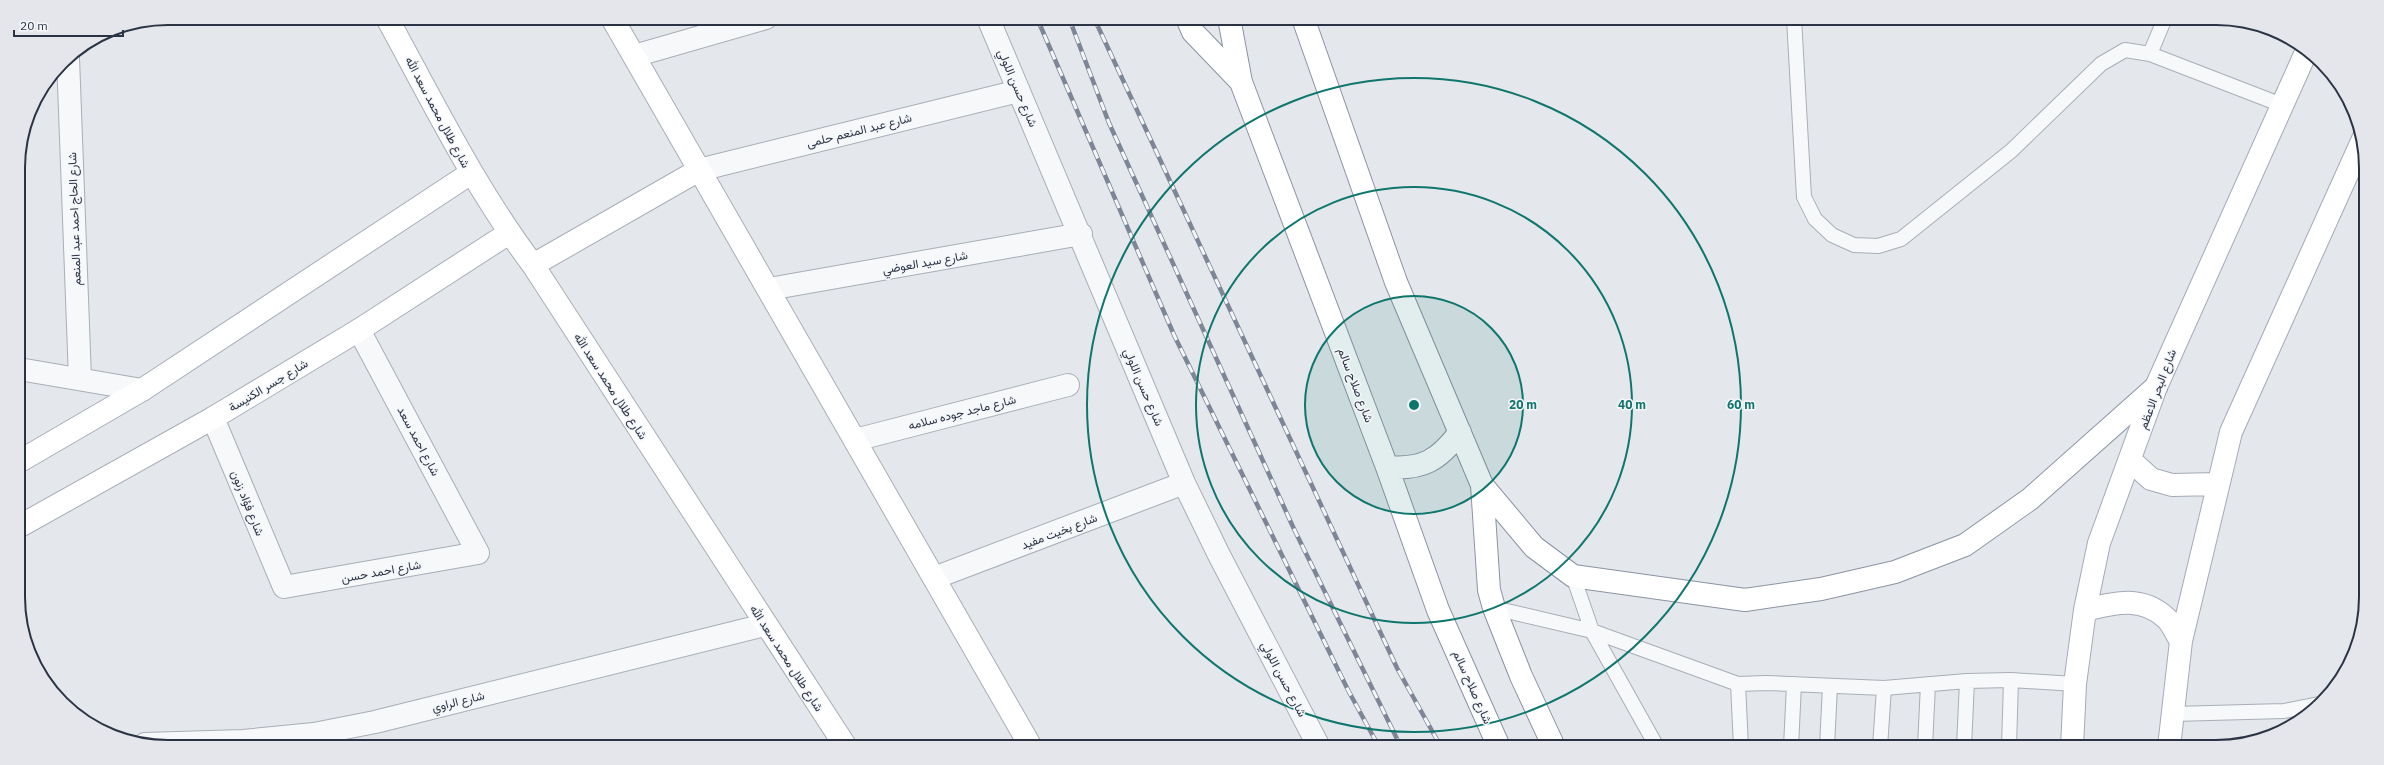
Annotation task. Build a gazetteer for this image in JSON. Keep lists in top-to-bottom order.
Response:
{
  "streets": {
    "main road": [
      "شارع طلال محمد سعد الله",
      "شارع جسر الكنيسة",
      "شارع صلاح سالم",
      "شارع البحر الاعظم"
    ],
    "street": [
      "شارع حسن اللولي",
      "شارع عبد المنعم حلمى",
      "شارع الحاج احمد عبد المنعم",
      "شارع سيد العوضي",
      "شارع ماجد جوده سلامه",
      "شارع احمد سعد",
      "شارع فؤاد زنون",
      "شارع بخيت مفيد",
      "شارع احمد حسن",
      "شارع الراوي"
    ]
  },
  "crossings": [
    ["شارع حسن اللولي", "شارع عبد المنعم حلمى"],
    ["شارع حسن اللولي", "شارع سيد العوضي"],
    ["شارع حسن اللولي", "شارع بخيت مفيد"],
    ["شارع طلال محمد سعد الله", "شارع جسر الكنيسة"],
    ["شارع طلال محمد سعد الله", "شارع الراوي"],
    ["شارع جسر الكنيسة", "شارع احمد سعد"],
    ["شارع جسر الكنيسة", "شارع فؤاد زنون"],
    ["شارع احمد سعد", "شارع احمد حسن"],
    ["شارع فؤاد زنون", "شارع احمد حسن"]
  ],
  "scale_bar": "20 m",
  "rings": ["20 m", "40 m", "60 m"]
}
